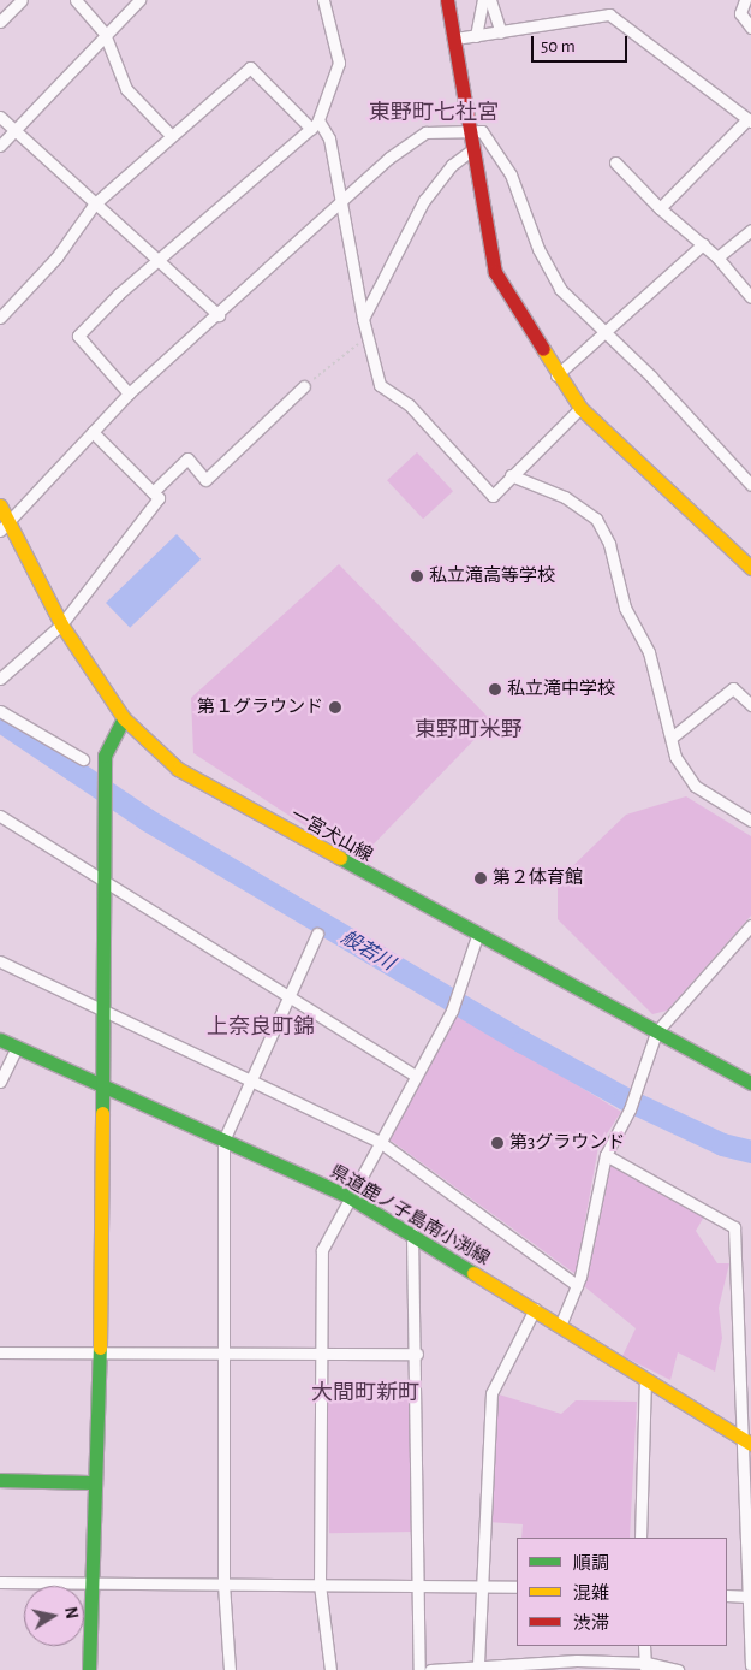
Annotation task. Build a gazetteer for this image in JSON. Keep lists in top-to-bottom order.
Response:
{
  "streets": {
    "main road": ["一宮犬山線", "県道鹿ノ子島南小渕線"]
  },
  "districts": [
    "東野町七社宮",
    "東野町米野",
    "上奈良町錦",
    "大間町新町"
  ],
  "water": ["般若川"],
  "places": [
    "私立滝高等学校",
    "私立滝中学校",
    "第１グラウンド",
    "第２体育館",
    "第3グラウンド"
  ],
  "legend": ["順調", "混雑", "渋滞"],
  "scale_bar": "50 m",
  "north": "right"
}
